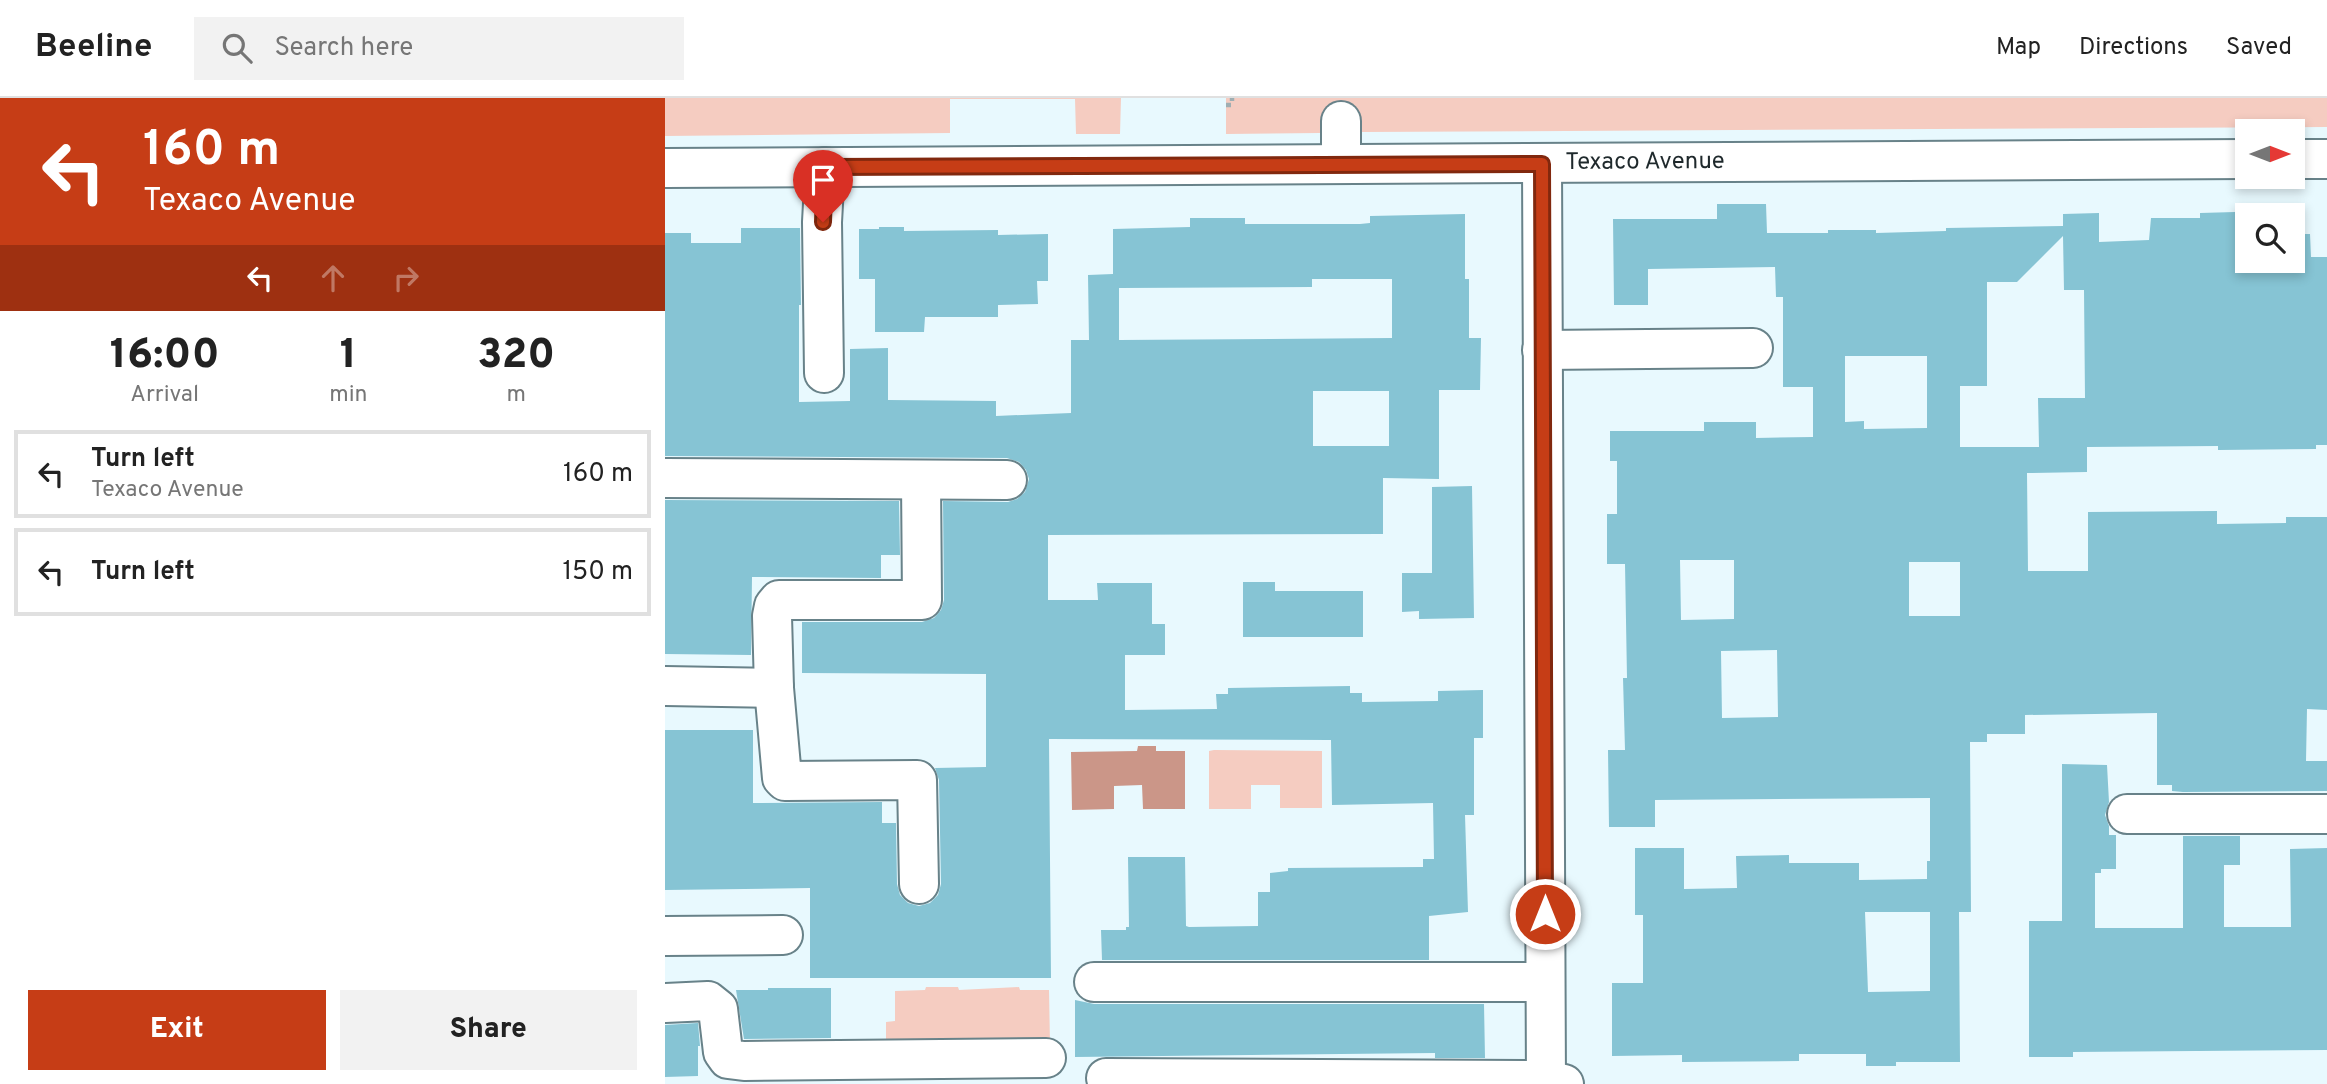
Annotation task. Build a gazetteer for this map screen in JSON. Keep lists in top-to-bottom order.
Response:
{
  "streets": {
    "street": ["Texaco Avenue"]
  },
  "north": "right",
  "page": {
    "header": "Beeline",
    "search": "Search here",
    "nav": ["Map", "Directions", "Saved"],
    "turn": ["160 m", "Texaco Avenue"],
    "eta": [
      "16:00",
      "Arrival",
      "1",
      "min",
      "320",
      "m"
    ],
    "list": [
      {
        "name": "Turn left",
        "note": "Texaco Avenue",
        "value": "160 m"
      },
      {
        "name": "Turn left",
        "value": "150 m"
      }
    ],
    "buttons": ["Exit", "Share"]
  }
}
